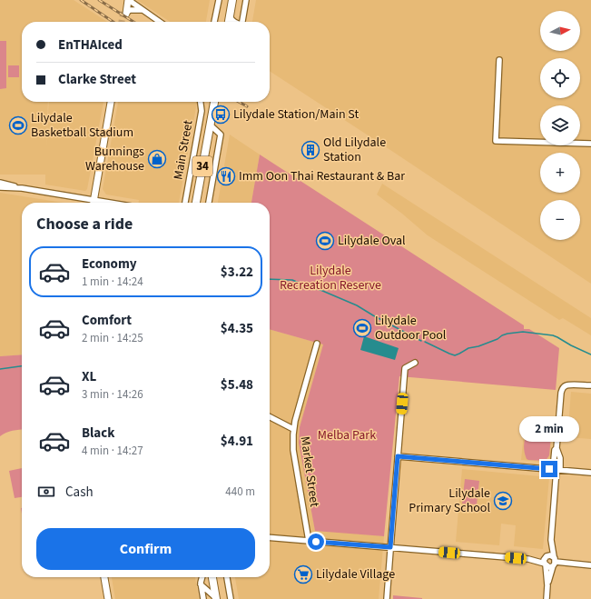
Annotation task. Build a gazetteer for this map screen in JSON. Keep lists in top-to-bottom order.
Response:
{
  "streets": {
    "highway": ["34"],
    "street": ["Main Street", "Market Street"]
  },
  "parks": ["Lilydale Recreation Reserve", "Melba Park"],
  "places": {
    "bus stop": ["Lilydale Station/Main St"],
    "sports": ["Lilydale Basketball Stadium", "Lilydale Oval", "Lilydale Outdoor Pool"],
    "building": ["Old Lilydale Station"],
    "shop": ["Bunnings Warehouse"],
    "restaurant": ["Imm Oon Thai Restaurant & Bar"],
    "school or university": ["Lilydale Primary School"],
    "supermarket": ["Lilydale Village"]
  },
  "north": "right",
  "page": {
    "map_buttons": ["+", "−"],
    "banner": ["EnTHAIced", "Clarke Street"],
    "heading": "Choose a ride",
    "list": [
      {
        "name": "Economy",
        "note": "1 min · 14:24",
        "value": "$3.22"
      },
      {
        "name": "Comfort",
        "note": "2 min · 14:25",
        "value": "$4.35"
      },
      {
        "name": "XL",
        "note": "3 min · 14:26",
        "value": "$5.48"
      },
      {
        "name": "Black",
        "note": "4 min · 14:27",
        "value": "$4.91"
      }
    ],
    "bubble": "2 min",
    "pay": ["Cash", "440 m"],
    "buttons": "Confirm"
  }
}
